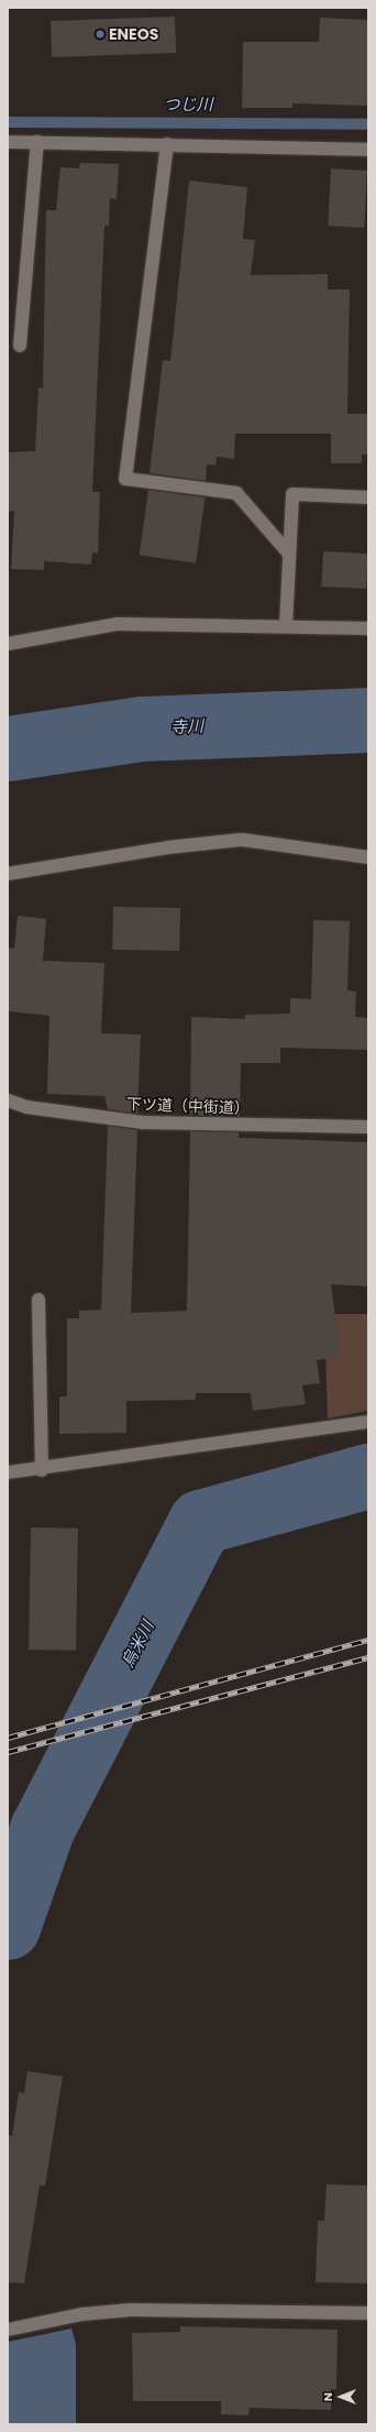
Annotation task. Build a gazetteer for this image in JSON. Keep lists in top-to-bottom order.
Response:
{
  "streets": {
    "street": ["下ツ道（中街道）"]
  },
  "water": ["つじ川", "寺川", "烏米川"],
  "places": ["ENEOS"],
  "north": "left"
}
